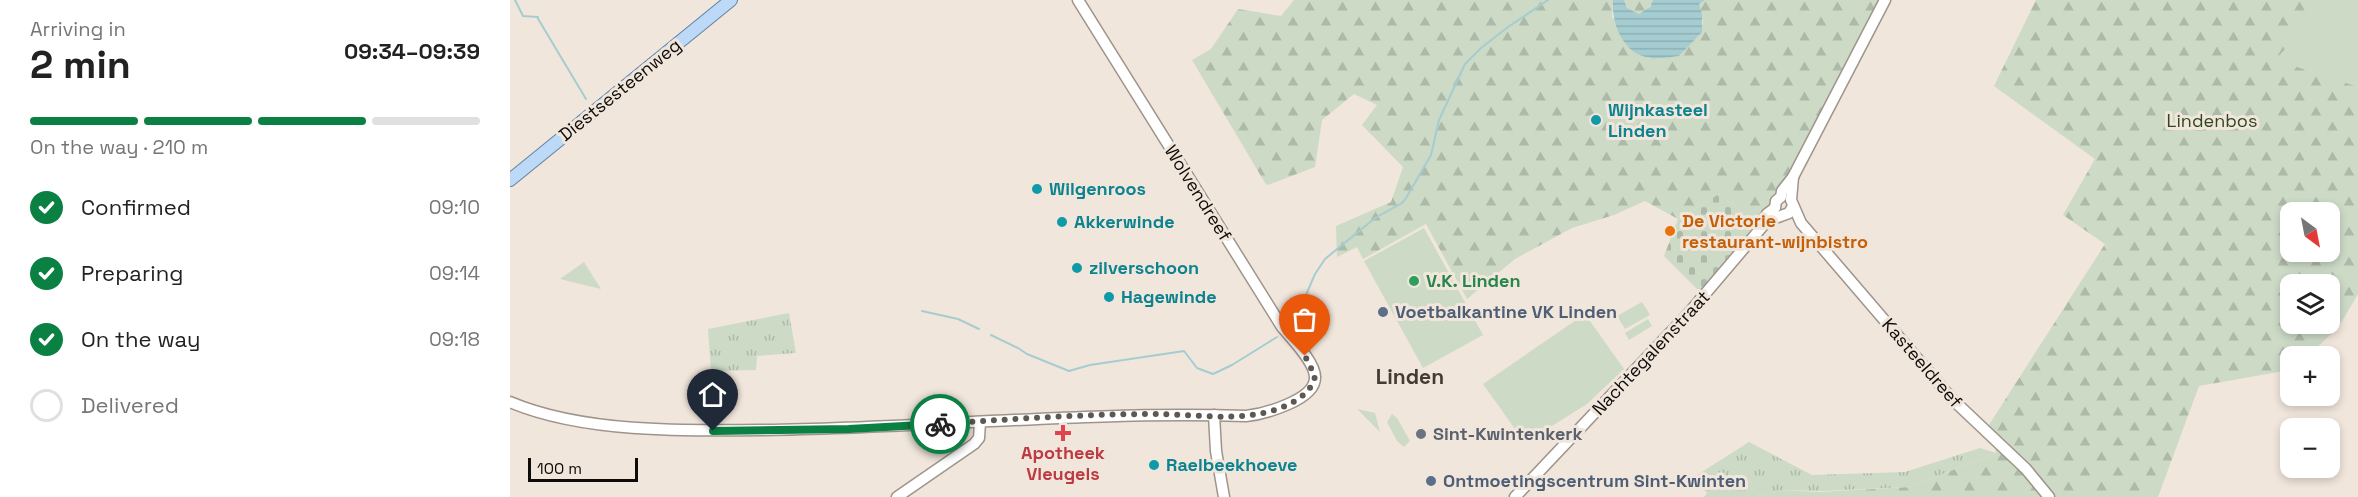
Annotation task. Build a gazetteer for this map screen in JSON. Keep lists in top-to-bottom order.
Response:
{
  "streets": {
    "main road": ["Diestsesteenweg"],
    "street": ["Wolvendreef", "Nachtegalenstraat", "Kasteeldreef"]
  },
  "crossings": [
    ["Nachtegalenstraat", "Kasteeldreef"]
  ],
  "districts": ["Linden"],
  "parks": ["Lindenbos"],
  "places": {
    "other": [
      "Wijnkasteel Linden",
      "Wilgenroos",
      "Akkerwinde",
      "De Victorie restaurant-wijnbistro",
      "zilverschoon",
      "V.K. Linden",
      "Hagewinde",
      "Voetbalkantine VK Linden",
      "Sint-Kwintenkerk",
      "Raelbeekhoeve",
      "Ontmoetingscentrum Sint-Kwinten"
    ],
    "health": ["Apotheek Vleugels"]
  },
  "scale_bar": "100 m",
  "north": "bottom right",
  "page": {
    "heading": ["2 min", "Arriving in", "09:34–09:39"],
    "bar": "On the way · 210 m",
    "list": [
      ["Confirmed", "09:10"],
      ["Preparing", "09:14"],
      ["On the way", "09:18"],
      "Delivered"
    ],
    "map_buttons": ["+", "−"],
    "scale": "100 m"
  }
}
